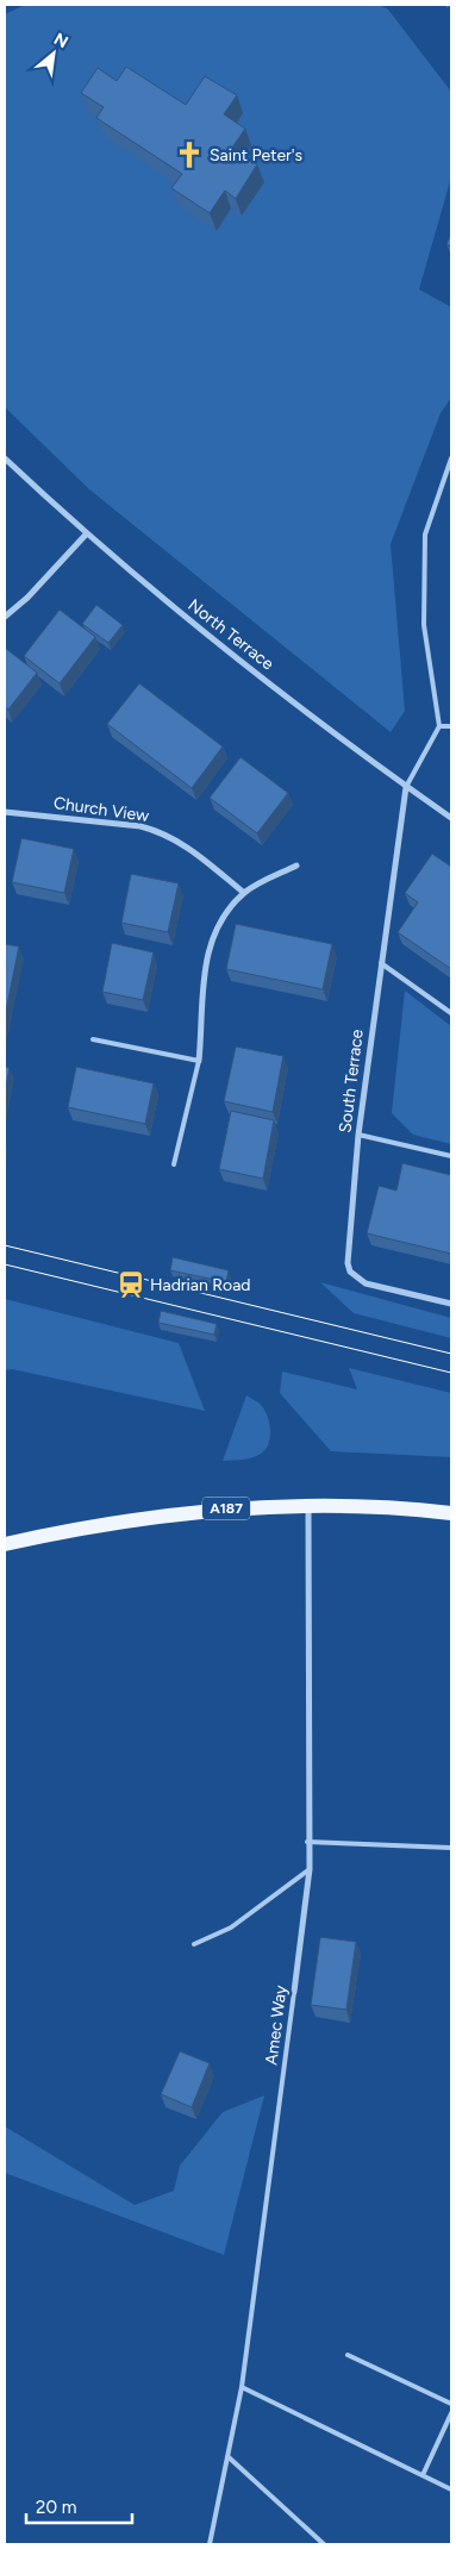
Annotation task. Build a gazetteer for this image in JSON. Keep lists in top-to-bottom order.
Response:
{
  "streets": {
    "main road": ["A187"],
    "street": [
      "North Terrace",
      "Church View",
      "South Terrace",
      "Amec Way"
    ]
  },
  "crossings": [
    ["North Terrace", "South Terrace"],
    ["A187", "Amec Way"]
  ],
  "places": {
    "church": ["Saint Peter's"],
    "station": ["Hadrian Road"]
  },
  "scale_bar": "20 m",
  "north": "top right"
}
